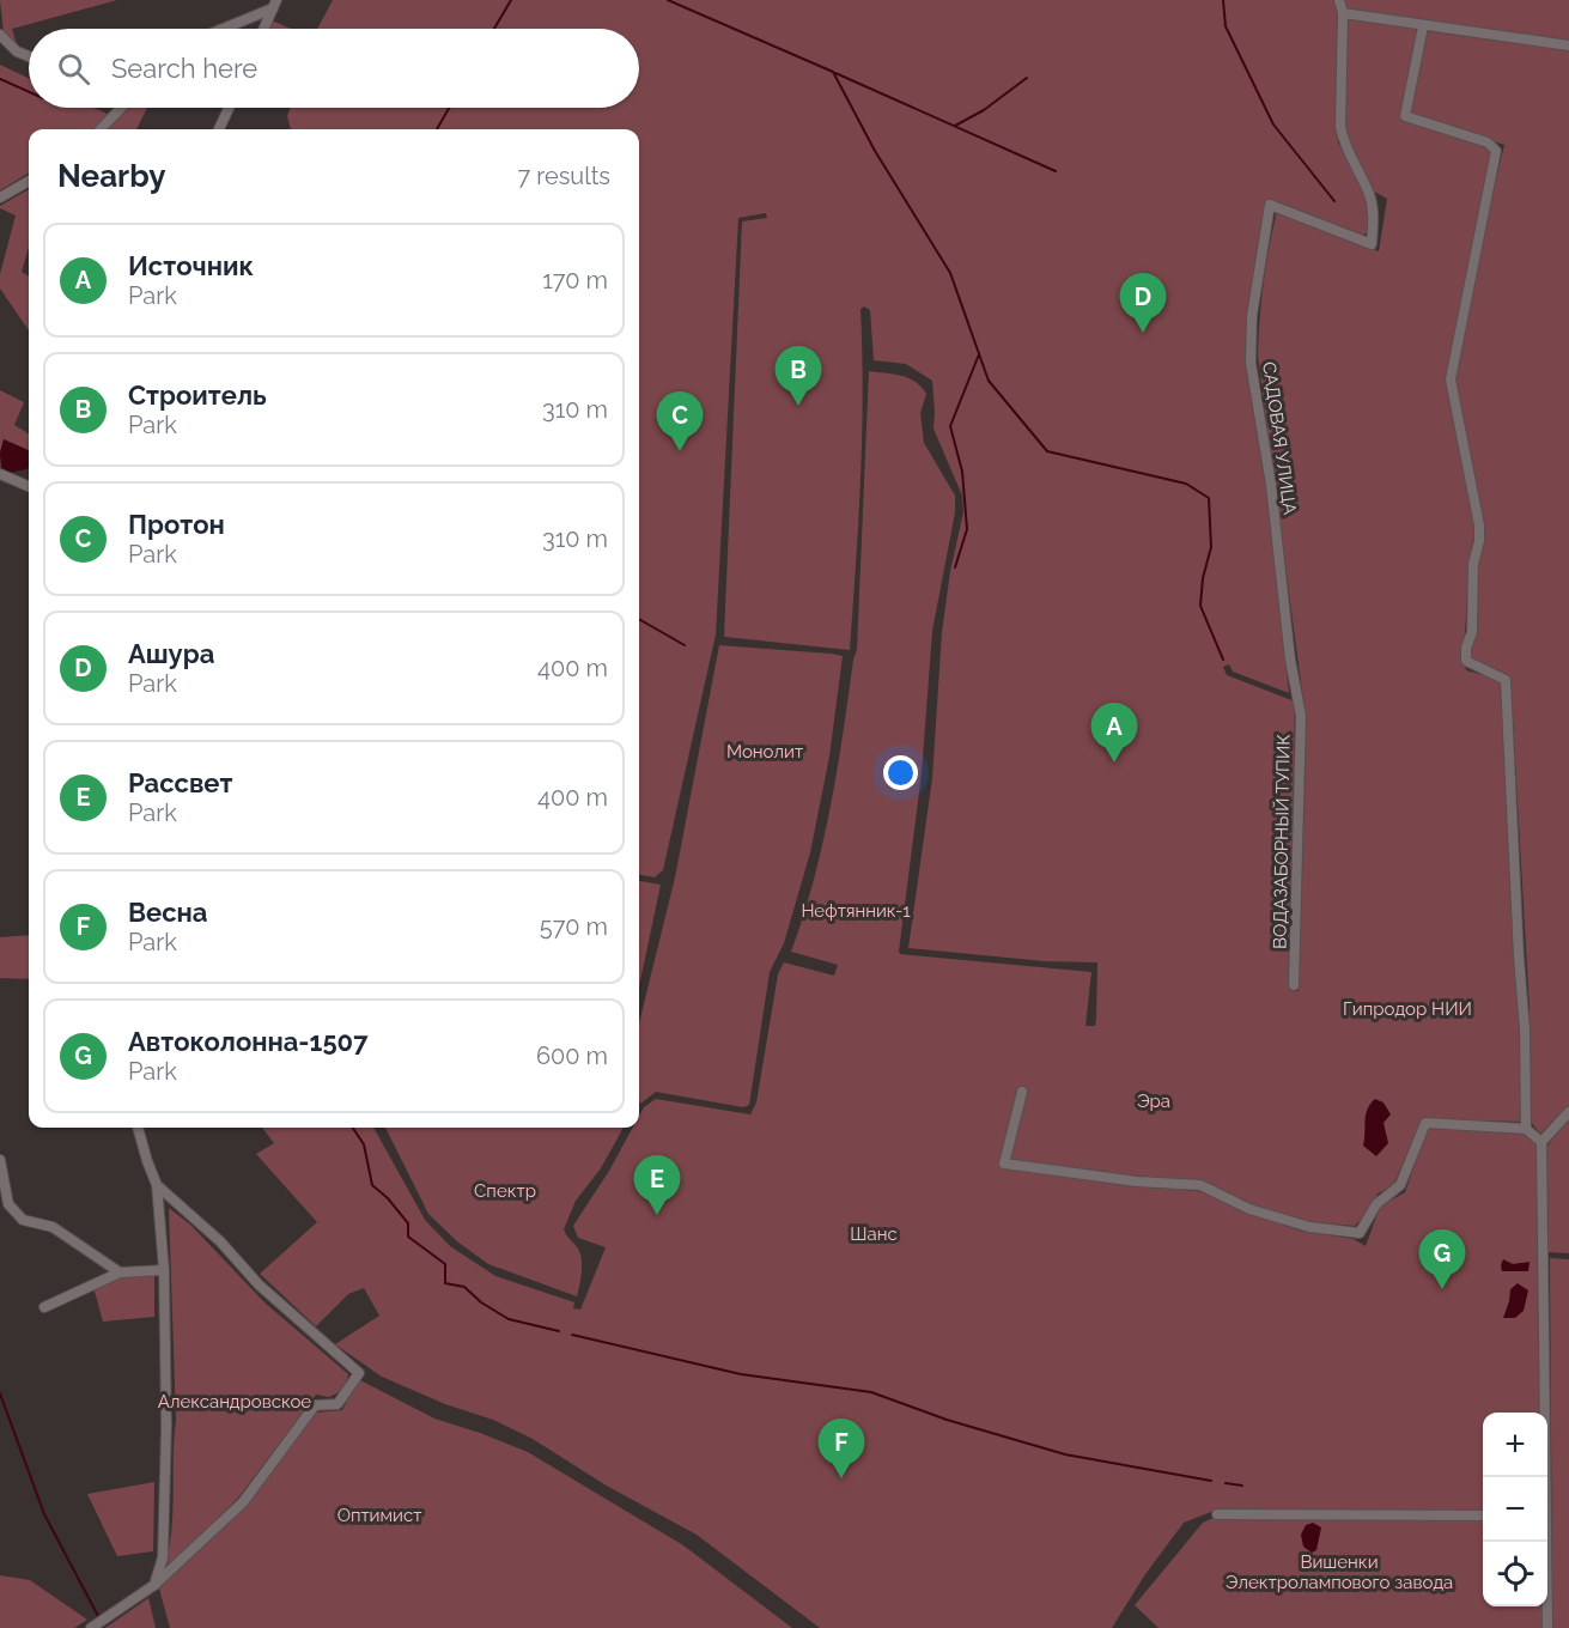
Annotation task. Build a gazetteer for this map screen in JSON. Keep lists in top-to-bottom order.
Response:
{
  "streets": {
    "street": ["САДОВАЯ УЛИЦА", "ВОДАЗАБОРНЫЙ ТУПИК"]
  },
  "crossings": [
    ["САДОВАЯ УЛИЦА", "ВОДАЗАБОРНЫЙ ТУПИК"]
  ],
  "parks": [
    "Монолит",
    "Нефтянник-1",
    "Гипродор НИИ",
    "Эра",
    "Спектр",
    "Шанс",
    "Александровское",
    "Оптимист",
    "Вишенки Электролампового завода"
  ],
  "page": {
    "search": "Search here",
    "heading": ["Nearby", "7 results"],
    "list": [
      {
        "mark": "A",
        "name": "Источник",
        "note": "Park",
        "value": "170 m"
      },
      {
        "mark": "B",
        "name": "Строитель",
        "note": "Park",
        "value": "310 m"
      },
      {
        "mark": "C",
        "name": "Протон",
        "note": "Park",
        "value": "310 m"
      },
      {
        "mark": "D",
        "name": "Ашура",
        "note": "Park",
        "value": "400 m"
      },
      {
        "mark": "E",
        "name": "Рассвет",
        "note": "Park",
        "value": "400 m"
      },
      {
        "mark": "F",
        "name": "Весна",
        "note": "Park",
        "value": "570 m"
      },
      {
        "mark": "G",
        "name": "Автоколонна-1507",
        "note": "Park",
        "value": "600 m"
      }
    ],
    "pins": [
      "D",
      "B",
      "C",
      "A",
      "E",
      "G",
      "F"
    ],
    "map_buttons": ["+", "−"]
  }
}
